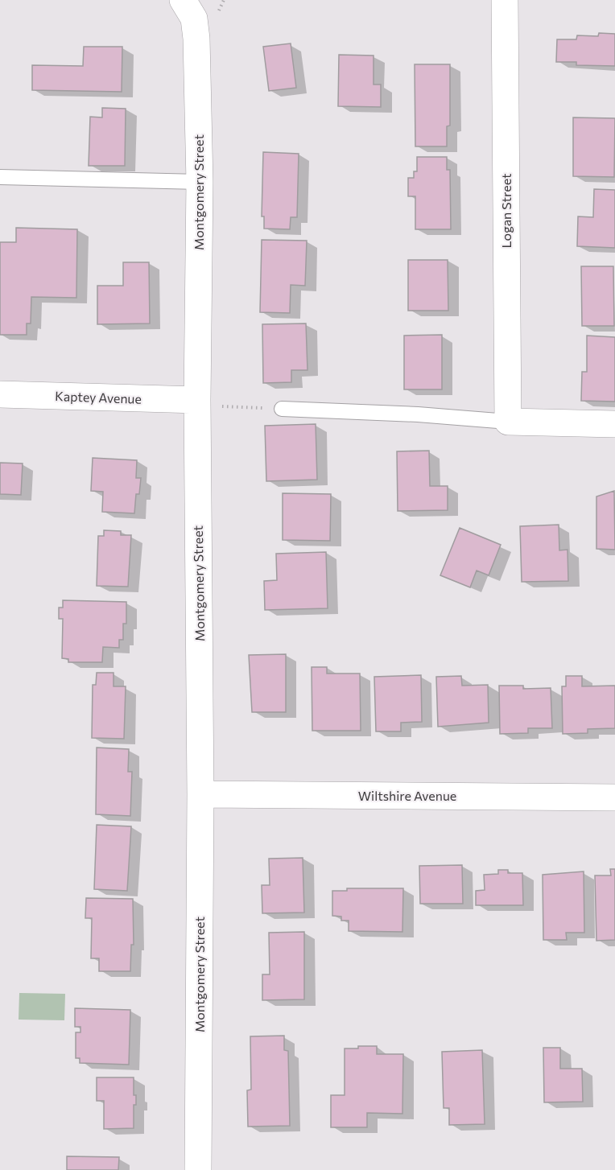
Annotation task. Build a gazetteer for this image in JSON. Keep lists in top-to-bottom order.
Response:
{
  "streets": {
    "street": [
      "Montgomery Street",
      "Logan Street",
      "Kaptey Avenue",
      "Wiltshire Avenue"
    ]
  },
  "crossings": [
    ["Montgomery Street", "Kaptey Avenue"],
    ["Montgomery Street", "Wiltshire Avenue"]
  ]
}
